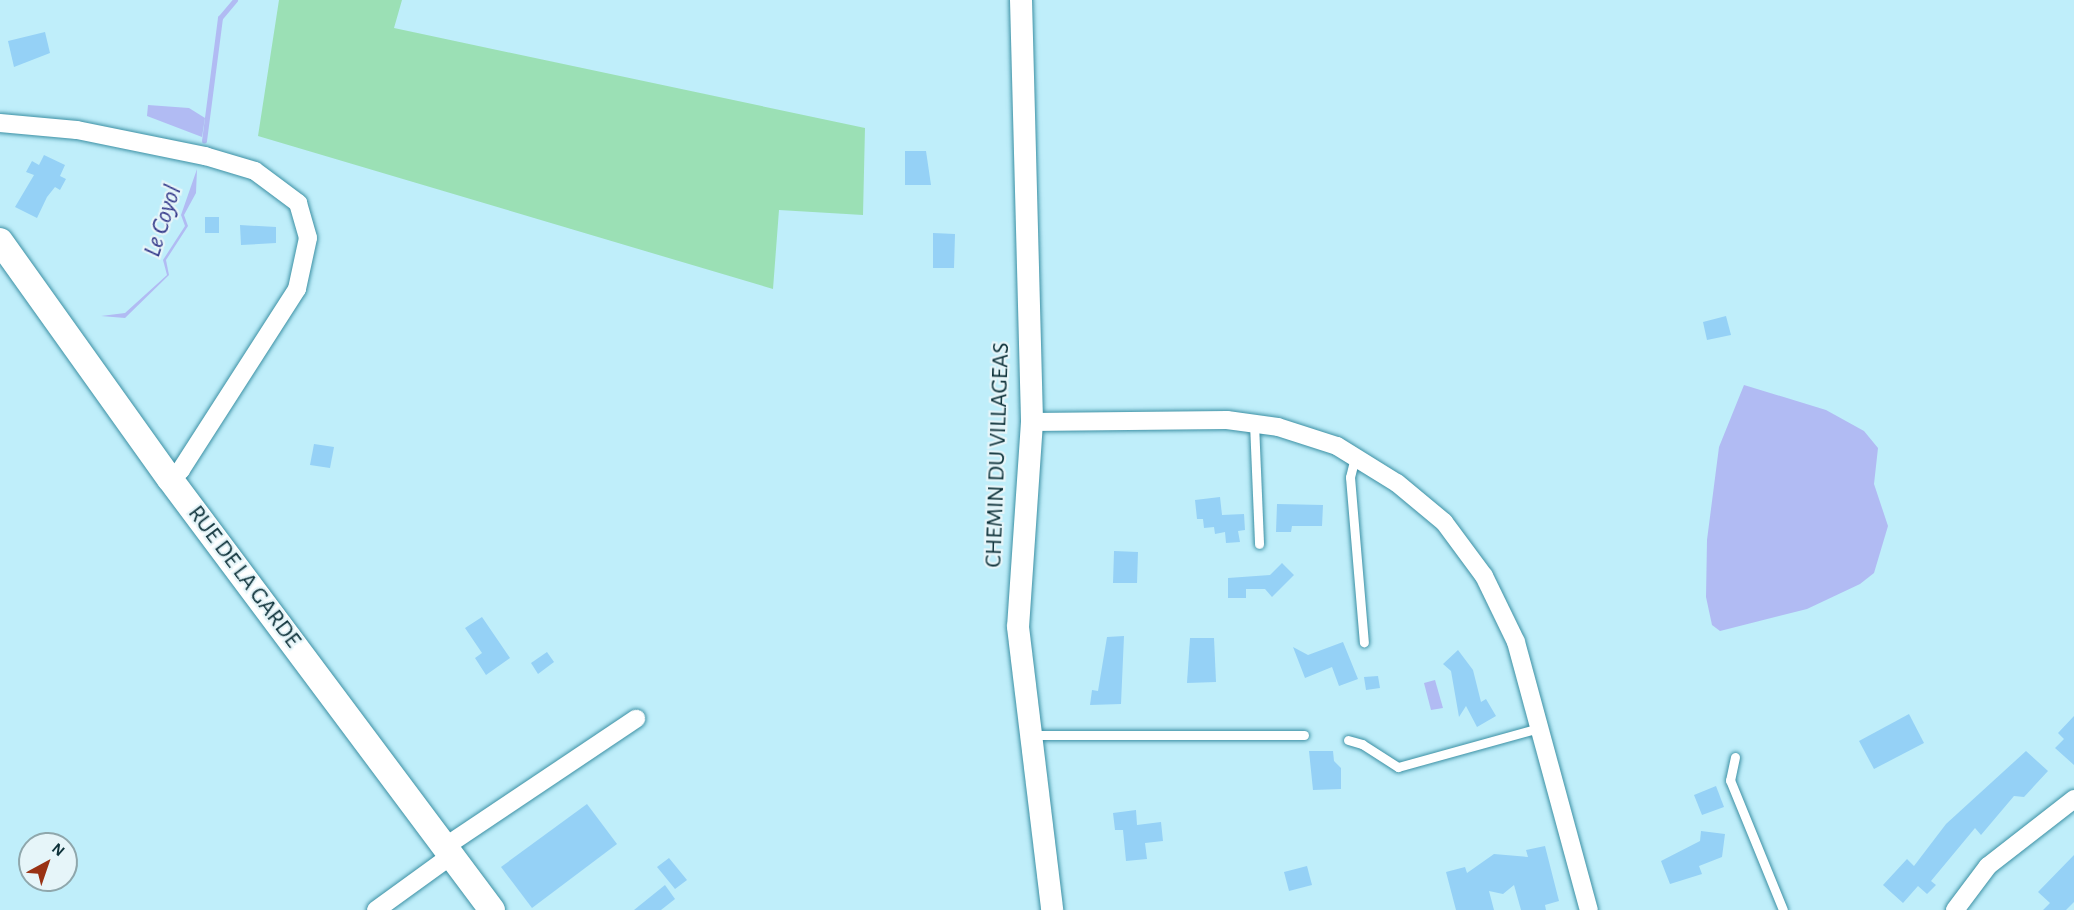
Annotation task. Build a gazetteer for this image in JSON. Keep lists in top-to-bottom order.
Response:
{
  "streets": {
    "main road": ["RUE DE LA GARDE"],
    "street": ["CHEMIN DU VILLAGEAS"]
  },
  "water": ["Le Coyol"],
  "north": "top right"
}
